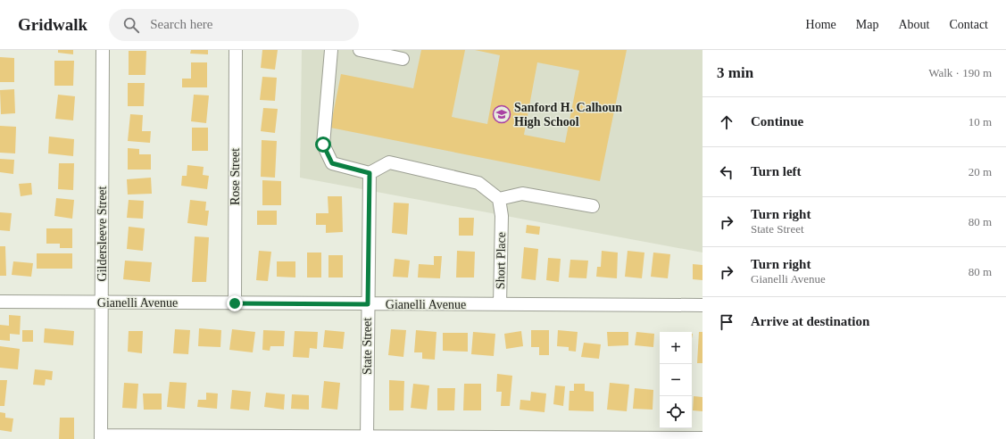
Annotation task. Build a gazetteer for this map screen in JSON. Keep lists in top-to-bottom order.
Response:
{
  "streets": {
    "street": [
      "Rose Street",
      "Gildersleeve Street",
      "Short Place",
      "Gianelli Avenue",
      "State Street"
    ]
  },
  "crossings": [
    ["Rose Street", "Gianelli Avenue"],
    ["Gildersleeve Street", "Gianelli Avenue"],
    ["Short Place", "Gianelli Avenue"],
    ["Gianelli Avenue", "State Street"]
  ],
  "places": {
    "school or university": ["Sanford H. Calhoun High School"]
  },
  "page": {
    "header": "Gridwalk",
    "search": "Search here",
    "nav": [
      "Home",
      "Map",
      "About",
      "Contact"
    ],
    "heading": ["3 min", "Walk · 190 m"],
    "list": [
      ["Continue", "10 m"],
      ["Turn left", "20 m"],
      ["Turn right", "State Street", "80 m"],
      ["Turn right", "Gianelli Avenue", "80 m"],
      "Arrive at destination"
    ],
    "map_buttons": ["+", "−"]
  }
}
